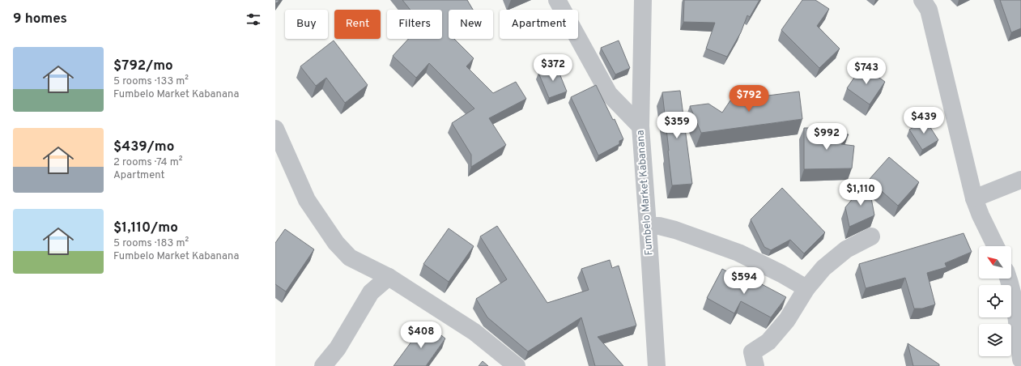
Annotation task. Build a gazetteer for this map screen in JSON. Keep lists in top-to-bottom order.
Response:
{
  "streets": {
    "street": ["Fumbelo Market Kabanana"]
  },
  "north": "top left",
  "page": {
    "heading": "9 homes",
    "chip": [
      "Buy",
      "Rent",
      "Filters",
      "New",
      "Apartment"
    ],
    "list": [
      {
        "name": "$792/mo",
        "note": "5 rooms · 133 m² · Fumbelo Market Kabanana"
      },
      {
        "name": "$439/mo",
        "note": "2 rooms · 74 m² · Apartment"
      },
      {
        "name": "$1,110/mo",
        "note": "5 rooms · 183 m² · Fumbelo Market Kabanana"
      }
    ],
    "price": [
      "$372",
      "$743",
      "$792",
      "$439",
      "$359",
      "$992",
      "$1,110",
      "$594",
      "$408"
    ]
  }
}
